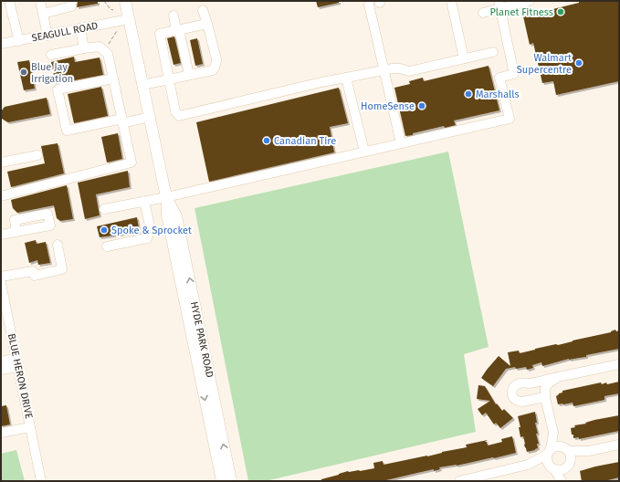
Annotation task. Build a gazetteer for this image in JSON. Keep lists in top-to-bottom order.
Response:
{
  "streets": {
    "main road": ["HYDE PARK ROAD"],
    "street": ["SEAGULL ROAD", "BLUE HERON DRIVE"]
  },
  "crossings": [
    ["SEAGULL ROAD", "HYDE PARK ROAD"]
  ],
  "places": [
    "Planet Fitness",
    "Walmart Supercentre",
    "Blue Jay Irrigation",
    "Marshalls",
    "HomeSense",
    "Canadian Tire",
    "Spoke & Sprocket"
  ]
}
